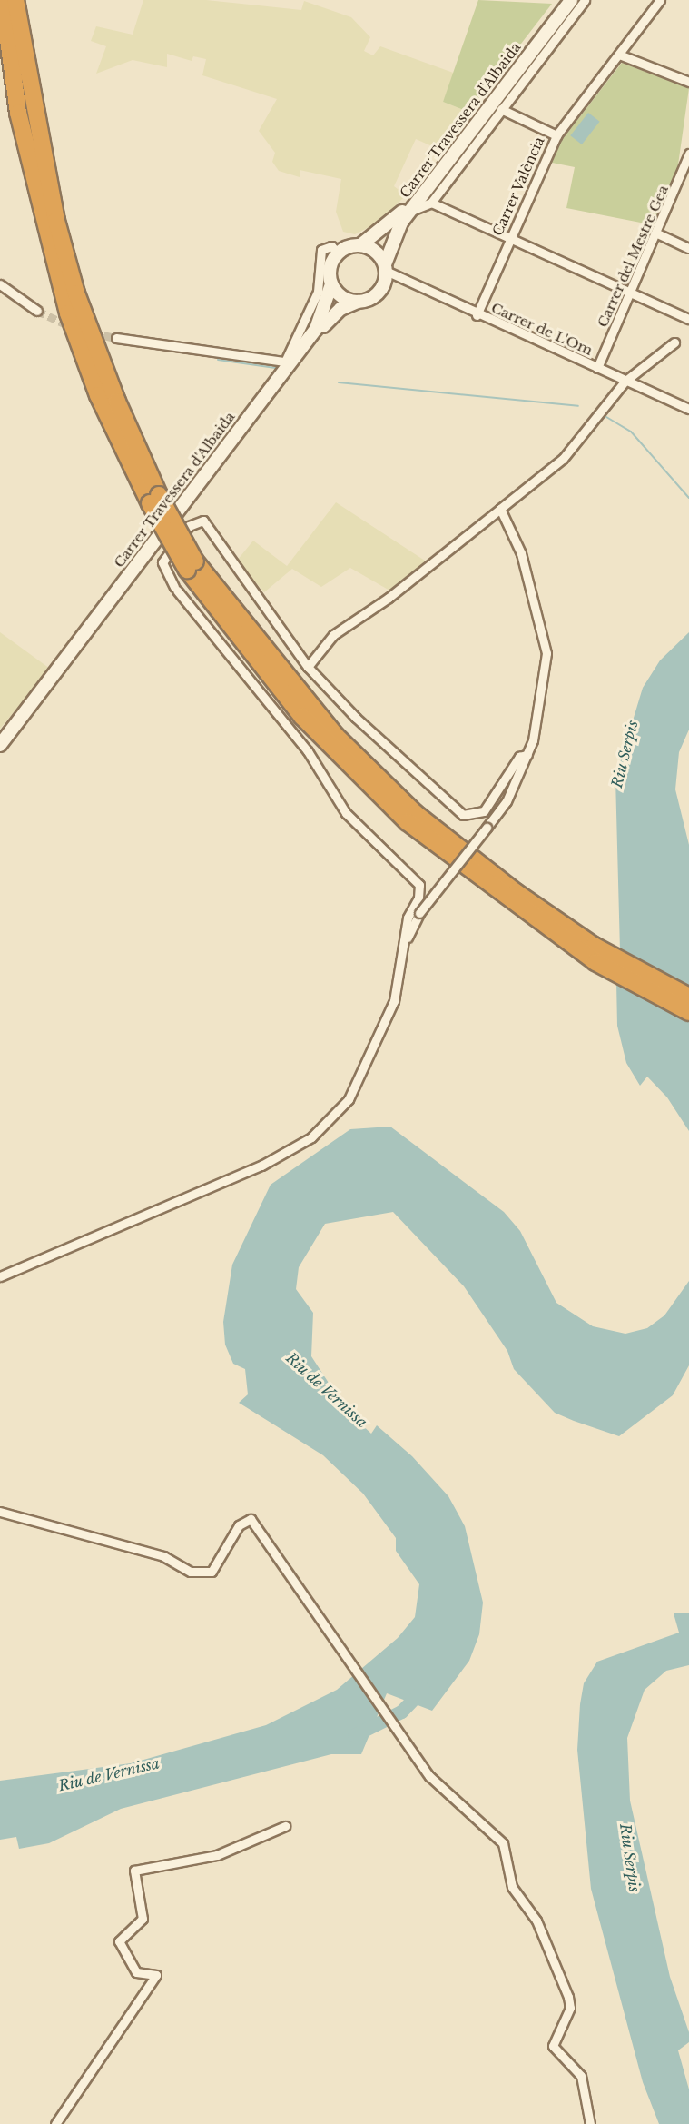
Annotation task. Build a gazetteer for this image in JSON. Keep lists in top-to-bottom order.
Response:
{
  "streets": {
    "main road": ["Carrer Travessera d'Albaida"],
    "street": ["Carrer València", "Carrer del Mestre Gea", "Carrer de L'Om"]
  },
  "crossings": [
    ["Carrer Travessera d'Albaida", "Carrer de L'Om"],
    ["Carrer València", "Carrer de L'Om"],
    ["Carrer del Mestre Gea", "Carrer de L'Om"]
  ],
  "water": ["Riu Serpis", "Riu de Vernissa"]
}
